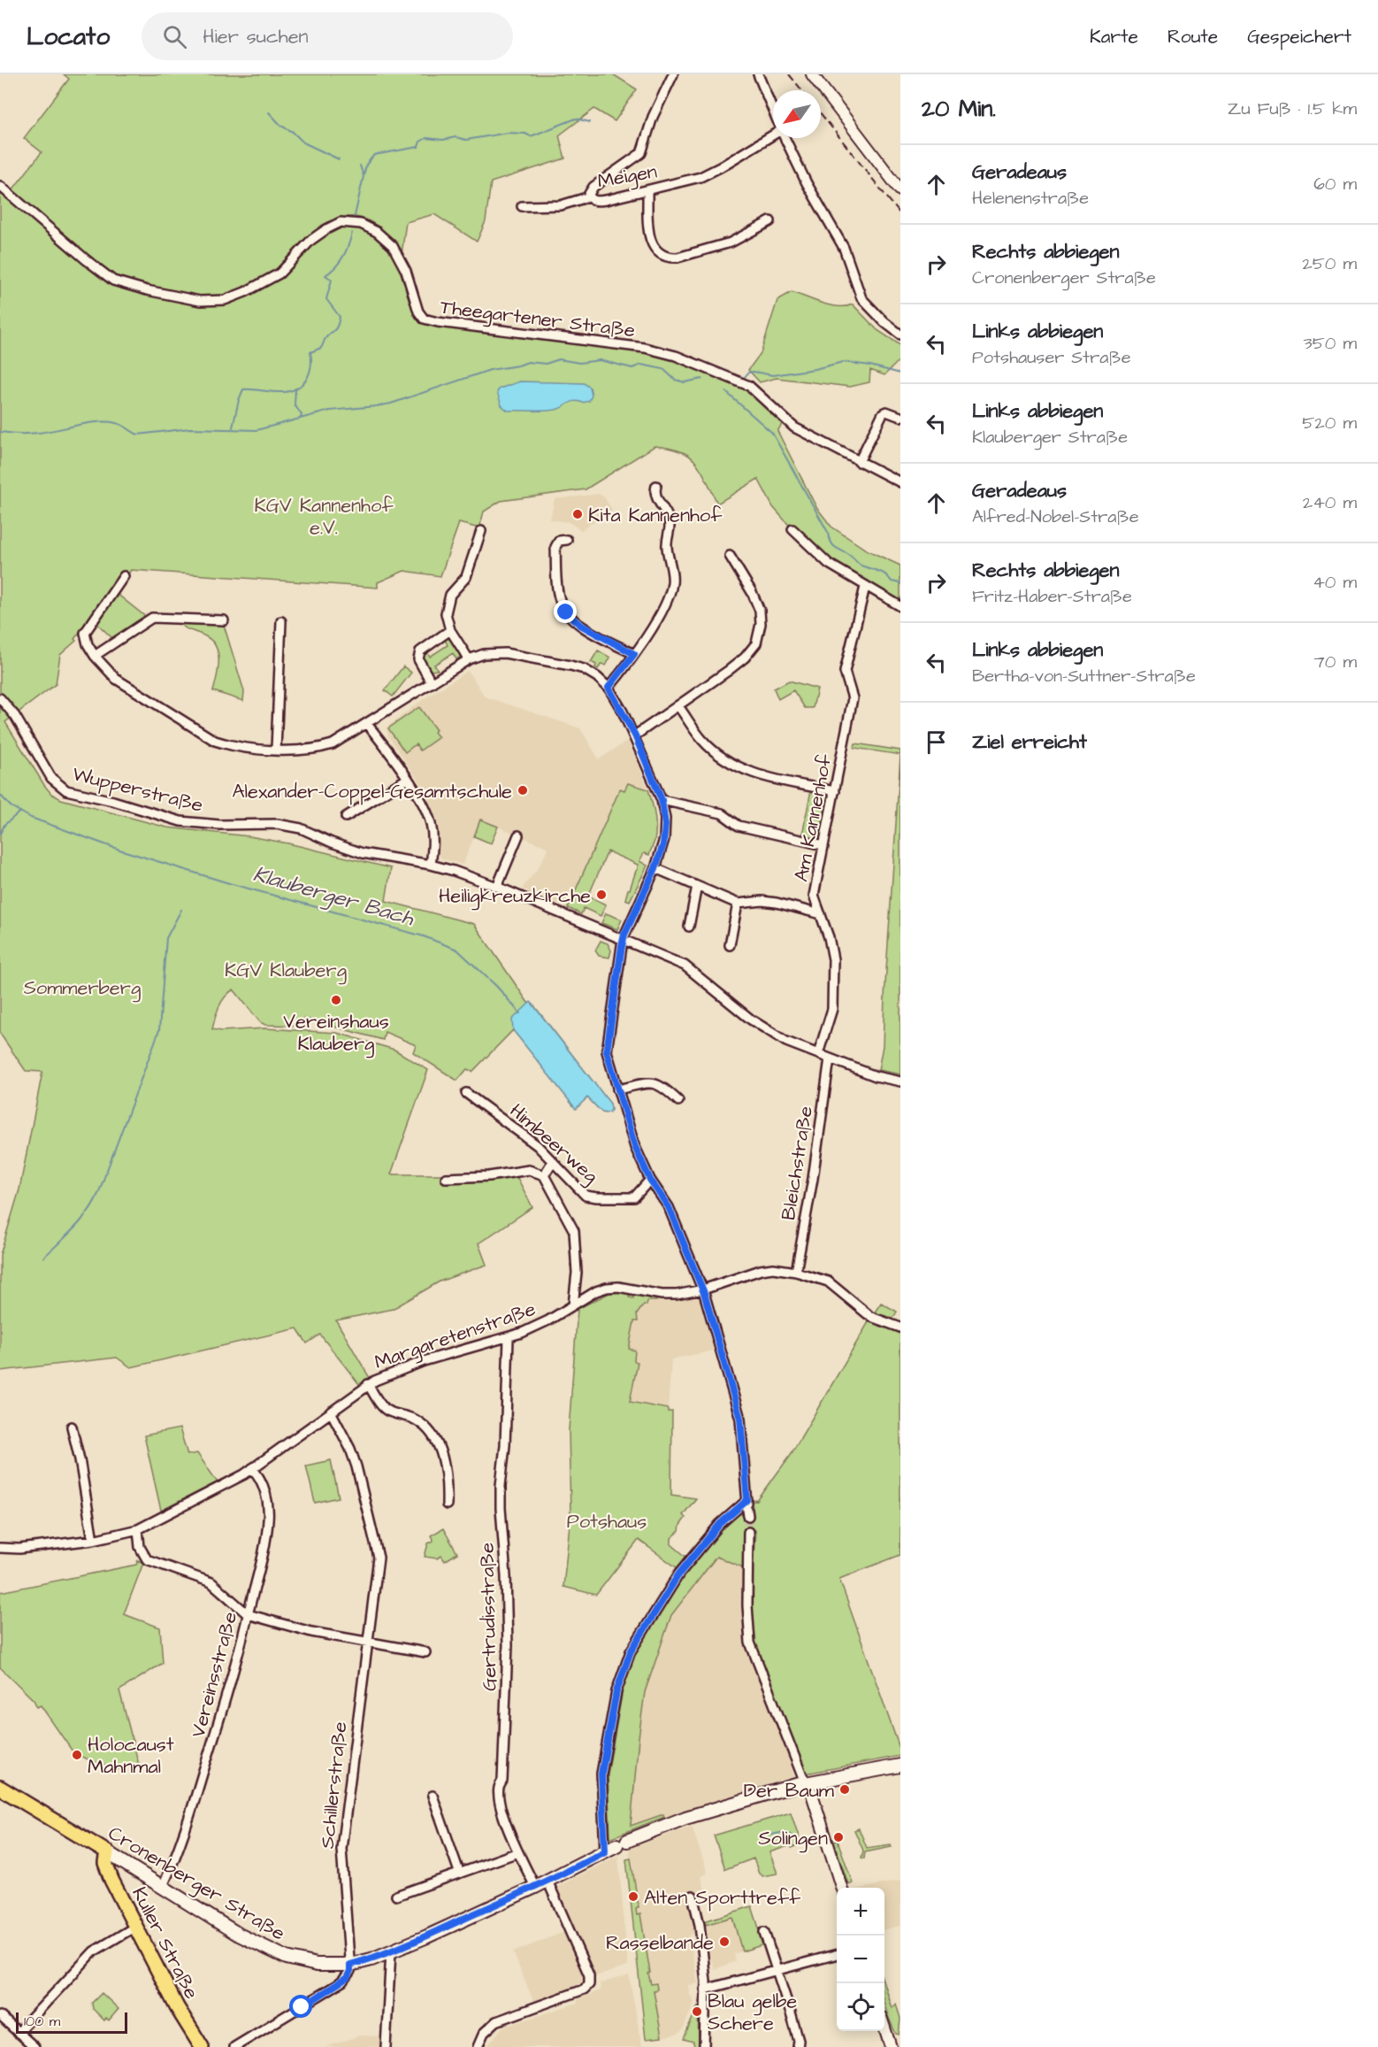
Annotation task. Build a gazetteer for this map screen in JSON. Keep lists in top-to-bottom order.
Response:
{
  "streets": {
    "main road": ["Cronenberger Straße", "Kuller Straße"],
    "street": [
      "Meigen",
      "Theegartener Straße",
      "Wupperstraße",
      "Am Kannenhof",
      "Himbeerweg",
      "Bleichstraße",
      "Margaretenstraße",
      "Gertrudisstraße",
      "Vereinsstraße",
      "Schillerstraße"
    ]
  },
  "crossings": [
    ["Wupperstraße", "Am Kannenhof"],
    ["Wupperstraße", "Bleichstraße"],
    ["Bleichstraße", "Margaretenstraße"],
    ["Margaretenstraße", "Gertrudisstraße"],
    ["Margaretenstraße", "Vereinsstraße"],
    ["Margaretenstraße", "Schillerstraße"],
    ["Gertrudisstraße", "Cronenberger Straße"],
    ["Vereinsstraße", "Cronenberger Straße"],
    ["Schillerstraße", "Cronenberger Straße"],
    ["Cronenberger Straße", "Kuller Straße"]
  ],
  "water": ["Klauberger Bach"],
  "parks": [
    "KGV Kannenhof e.V.",
    "KGV Klauberg",
    "Sommerberg",
    "Potshaus"
  ],
  "places": [
    "Kita Kannenhof",
    "Alexander-Coppel-Gesamtschule",
    "Heiligkreuzkirche",
    "Vereinshaus Klauberg",
    "Holocaust Mahnmal",
    "Der Baum",
    "Solingen",
    "Alten Sporttreff",
    "Rasselbande",
    "Blau gelbe Schere"
  ],
  "scale_bar": "100 m",
  "north": "bottom left",
  "page": {
    "header": "Locato",
    "search": "Hier suchen",
    "nav": ["Karte", "Route", "Gespeichert"],
    "heading": ["20 Min.", "Zu Fuß · 1.5 km"],
    "list": [
      ["Geradeaus", "Helenenstraße", "60 m"],
      ["Rechts abbiegen", "Cronenberger Straße", "250 m"],
      ["Links abbiegen", "Potshauser Straße", "350 m"],
      ["Links abbiegen", "Klauberger Straße", "520 m"],
      ["Geradeaus", "Alfred-Nobel-Straße", "240 m"],
      ["Rechts abbiegen", "Fritz-Haber-Straße", "40 m"],
      ["Links abbiegen", "Bertha-von-Suttner-Straße", "70 m"],
      "Ziel erreicht"
    ],
    "map_buttons": ["+", "−"],
    "scale": "100 m"
  }
}
